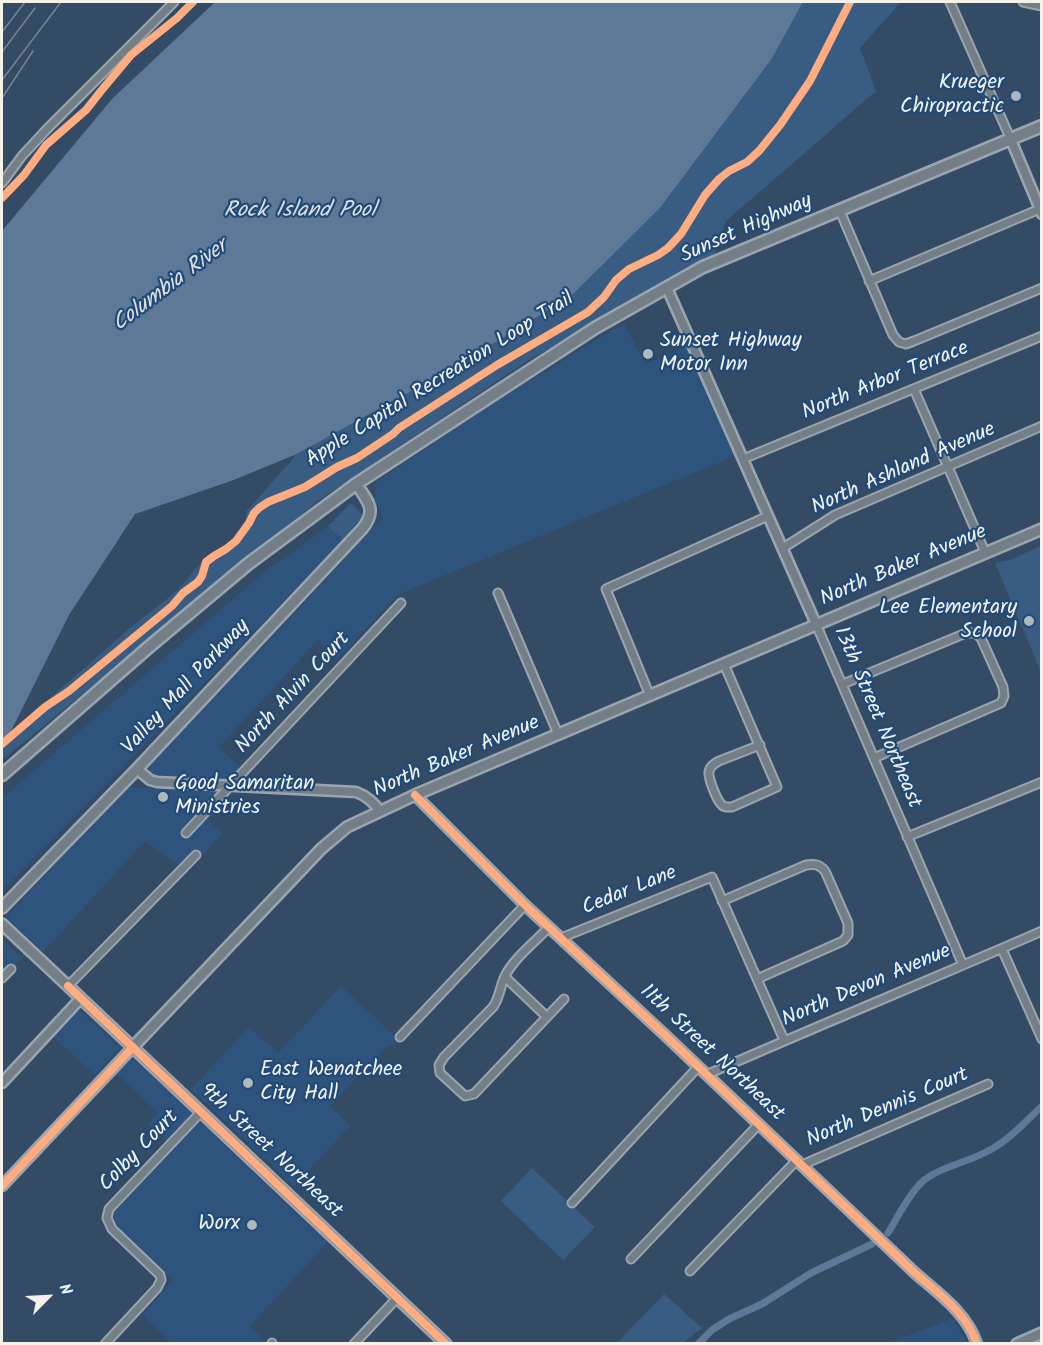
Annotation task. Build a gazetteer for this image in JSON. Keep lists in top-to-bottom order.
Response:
{
  "streets": {
    "highway": ["Sunset Highway"],
    "main road": ["North Baker Avenue", "Valley Mall Parkway", "9th Street Northeast"],
    "street": [
      "North Arbor Terrace",
      "North Ashland Avenue",
      "North Alvin Court",
      "13th Street Northeast",
      "Cedar Lane",
      "North Devon Avenue",
      "11th Street Northeast",
      "North Dennis Court",
      "Colby Court"
    ],
    "cycle path": ["Apple Capital Recreation Loop Trail"]
  },
  "crossings": [
    ["Sunset Highway", "Valley Mall Parkway"],
    ["Sunset Highway", "13th Street Northeast"],
    ["North Arbor Terrace", "13th Street Northeast"],
    ["North Ashland Avenue", "13th Street Northeast"],
    ["North Baker Avenue", "13th Street Northeast"],
    ["North Baker Avenue", "11th Street Northeast"],
    ["North Baker Avenue", "9th Street Northeast"],
    ["13th Street Northeast", "North Devon Avenue"],
    ["Cedar Lane", "11th Street Northeast"],
    ["North Devon Avenue", "11th Street Northeast"],
    ["11th Street Northeast", "North Dennis Court"],
    ["Colby Court", "9th Street Northeast"]
  ],
  "water": ["Rock Island Pool", "Columbia River"],
  "places": [
    "Krueger Chiropractic",
    "Sunset Highway Motor Inn",
    "Lee Elementary School",
    "Good Samaritan Ministries",
    "East Wenatchee City Hall",
    "Worx"
  ],
  "north": "top right"
}
